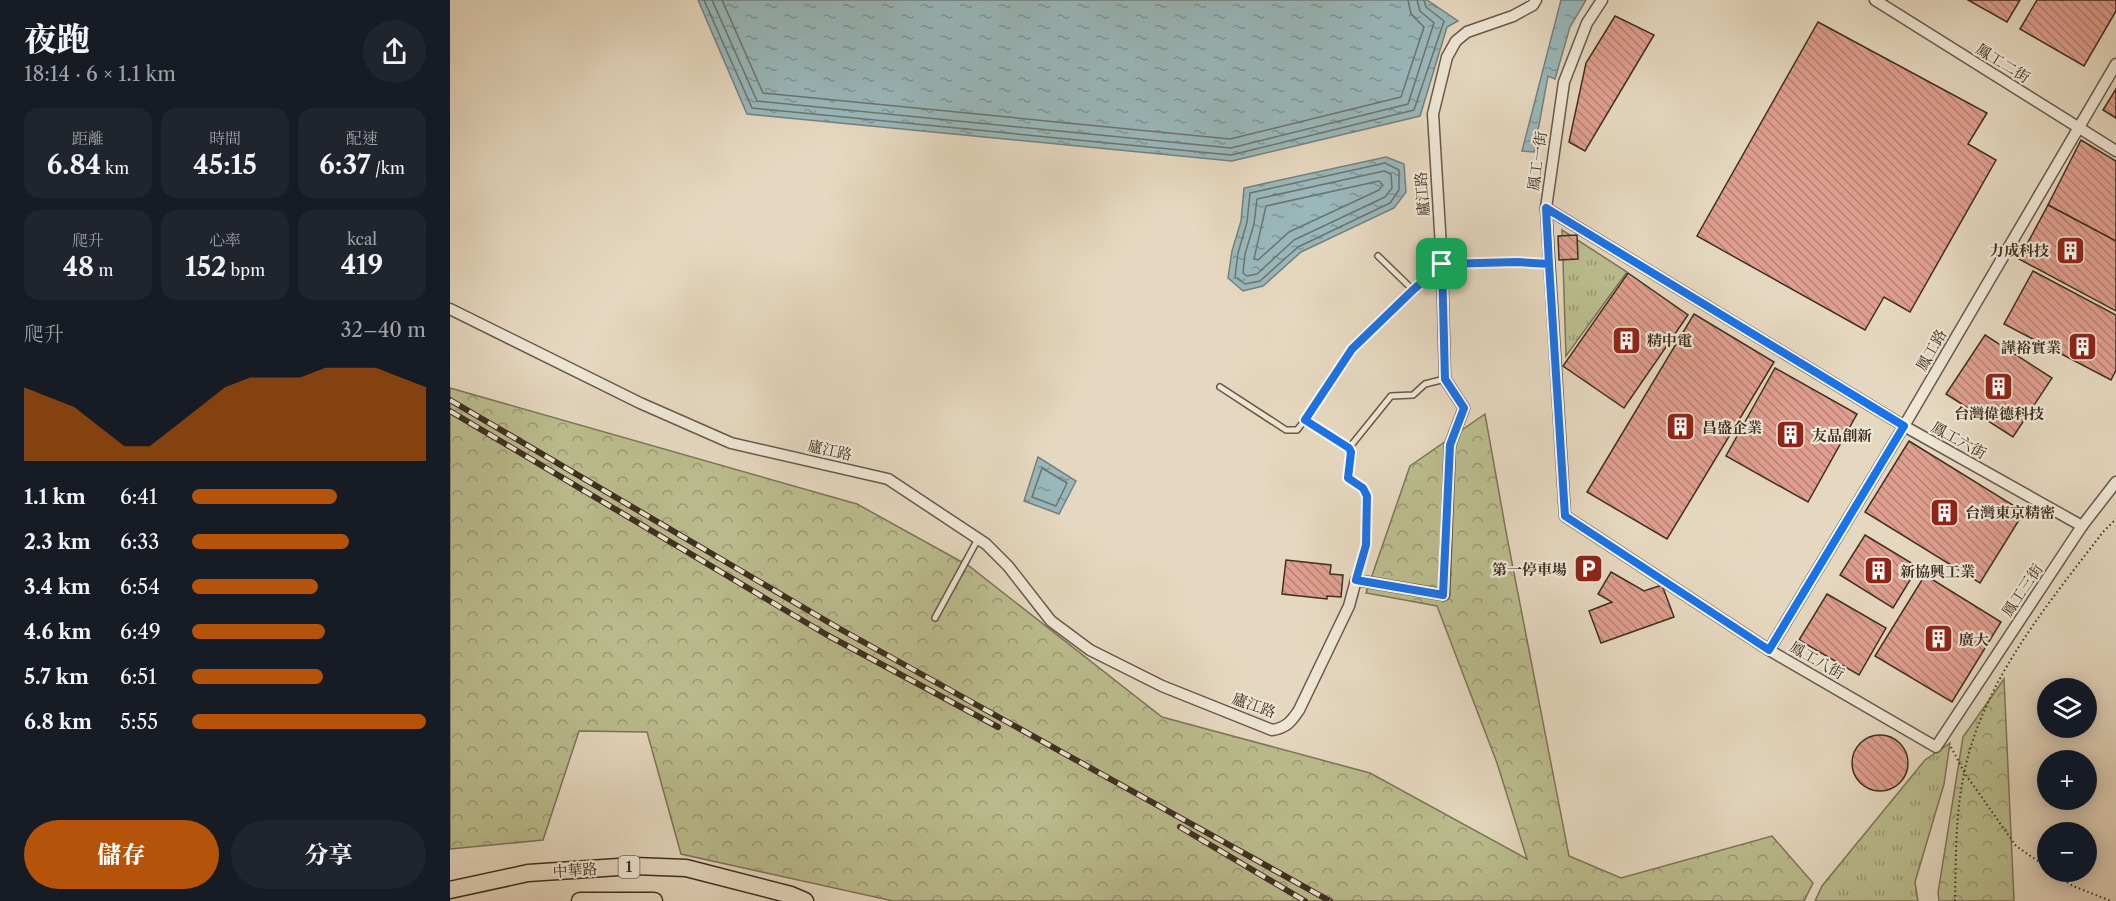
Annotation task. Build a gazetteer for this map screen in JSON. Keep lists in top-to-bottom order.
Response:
{
  "streets": {
    "main road": ["1", "中華路"],
    "street": [
      "鳳工二街",
      "鳳工一街",
      "廬江路",
      "鳳工路",
      "鳳工六街",
      "鳳工三街",
      "鳳工八街"
    ]
  },
  "crossings": [
    ["鳳工二街", "鳳工路"],
    ["鳳工一街", "鳳工六街"],
    ["鳳工一街", "鳳工八街"],
    ["鳳工路", "鳳工六街"],
    ["鳳工路", "鳳工八街"],
    ["鳳工六街", "鳳工三街"],
    ["鳳工三街", "鳳工八街"]
  ],
  "places": {
    "building": [
      "力成科技",
      "精中電",
      "譁裕實業",
      "台灣偉德科技",
      "昌盛企業",
      "友晶創新",
      "台灣東京精密",
      "新協興工業",
      "廣大"
    ],
    "parking": ["第一停車場"]
  },
  "page": {
    "heading": ["夜跑", "18:14 · 6 × 1.1 km"],
    "stats": [
      ["距離", "6.84 km"],
      ["時間", "45:15"],
      ["配速", "6:37 /km"],
      ["爬升", "48 m"],
      ["心率", "152 bpm"],
      ["kcal", "419"]
    ],
    "chart": ["爬升", "32–40 m"],
    "list": [
      {
        "name": "1.1 km",
        "note": "6:41"
      },
      {
        "name": "2.3 km",
        "note": "6:33"
      },
      {
        "name": "3.4 km",
        "note": "6:54"
      },
      {
        "name": "4.6 km",
        "note": "6:49"
      },
      {
        "name": "5.7 km",
        "note": "6:51"
      },
      {
        "name": "6.8 km",
        "note": "5:55"
      }
    ],
    "map_buttons": ["+", "−"],
    "buttons": ["儲存", "分享"]
  }
}
